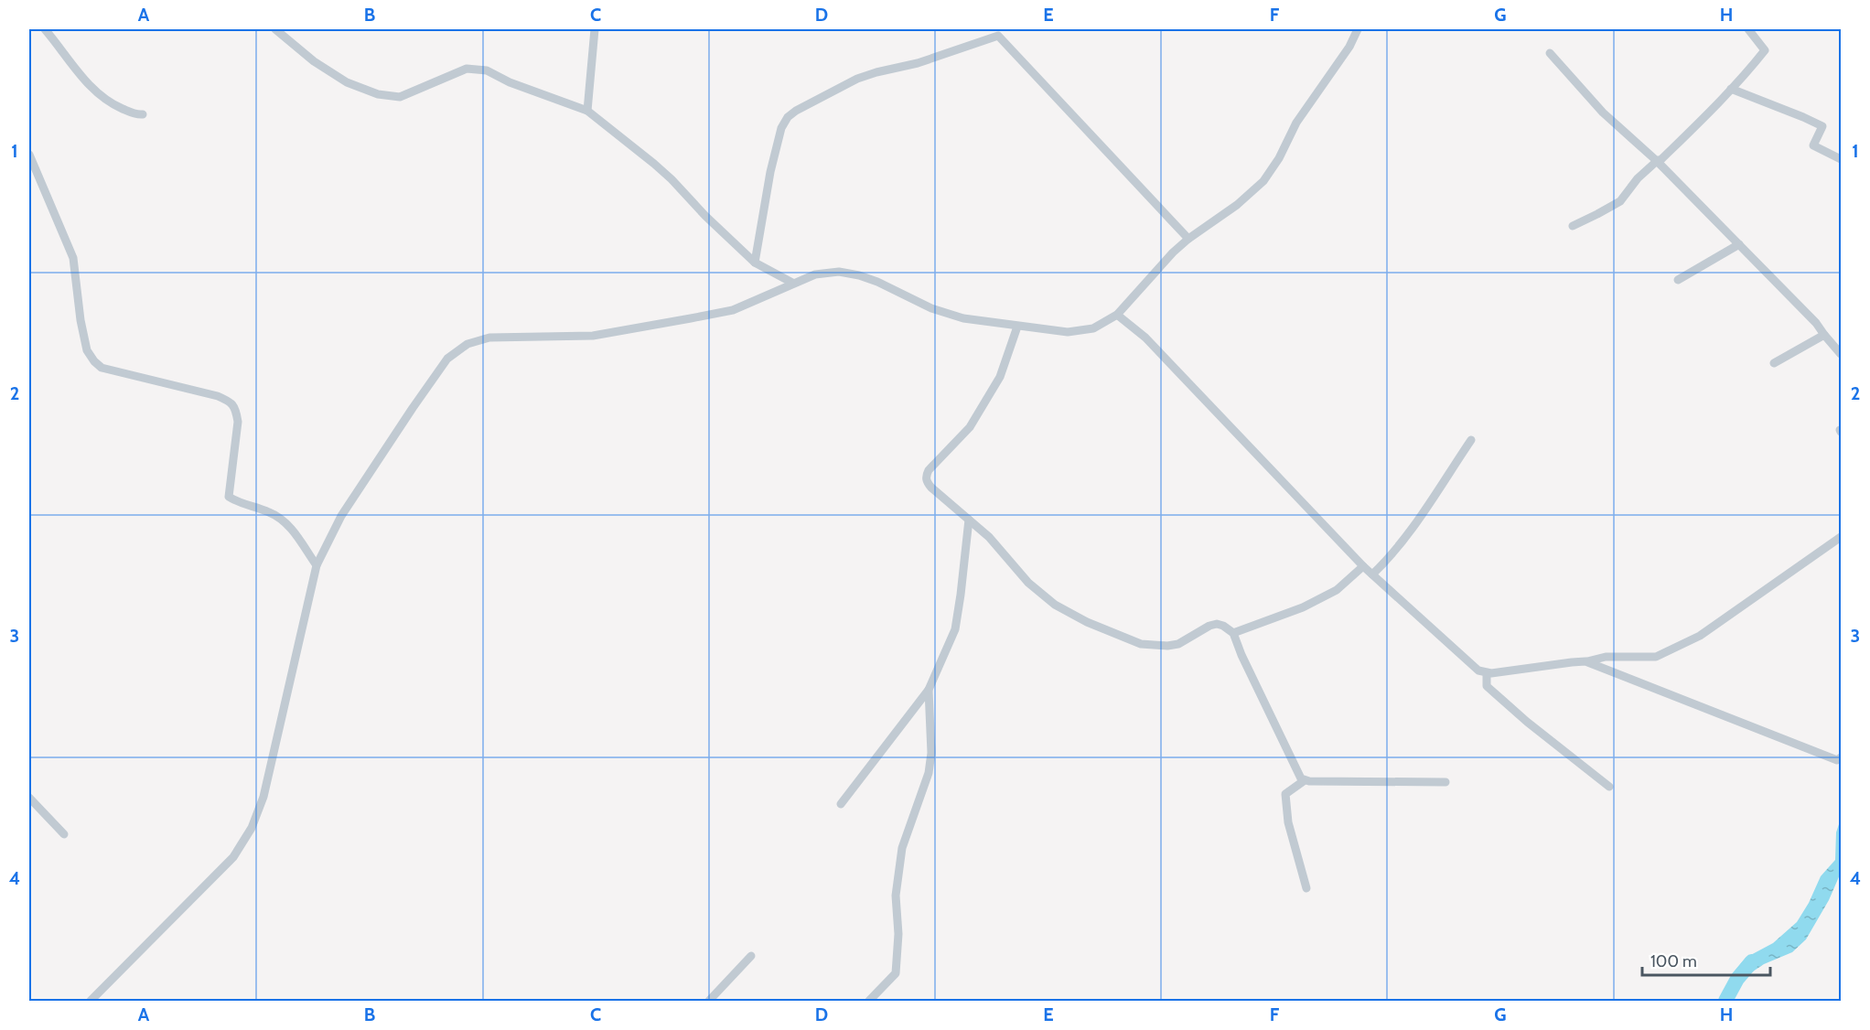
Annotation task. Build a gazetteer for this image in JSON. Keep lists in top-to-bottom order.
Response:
{
  "scale_bar": "100 m",
  "grid": {
    "columns": [
      "A",
      "B",
      "C",
      "D",
      "E",
      "F",
      "G",
      "H"
    ],
    "rows": [
      "1",
      "2",
      "3",
      "4"
    ]
  }
}
